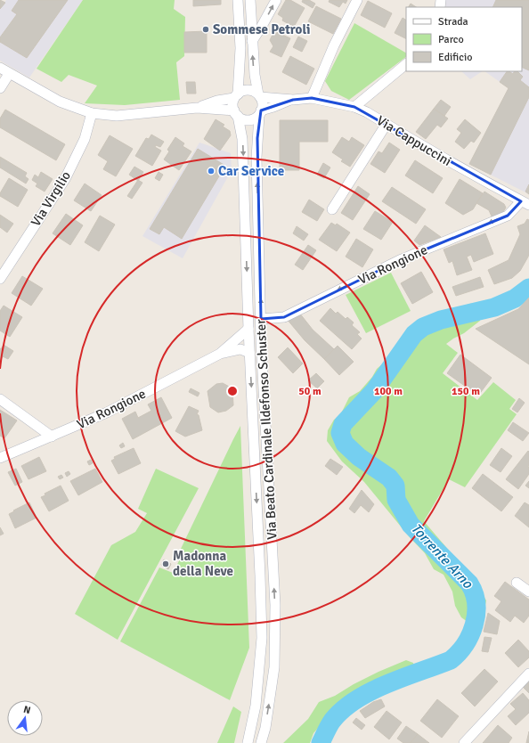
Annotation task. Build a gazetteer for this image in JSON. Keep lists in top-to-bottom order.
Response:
{
  "streets": {
    "street": [
      "Via Cappuccini",
      "Via Virgilio",
      "Via Rongione",
      "Via Beato Cardinale Ildefonso Schuster"
    ]
  },
  "crossings": [
    ["Via Cappuccini", "Via Rongione"],
    ["Via Cappuccini", "Via Beato Cardinale Ildefonso Schuster"],
    ["Via Rongione", "Via Beato Cardinale Ildefonso Schuster"]
  ],
  "one_way": ["Via Rongione"],
  "water": ["Torrente Arno"],
  "places": ["Sommese Petroli", "Car Service", "Madonna della Neve"],
  "legend": ["Strada", "Parco", "Edificio"],
  "north": "top",
  "rings": ["50 m", "100 m", "150 m"]
}
